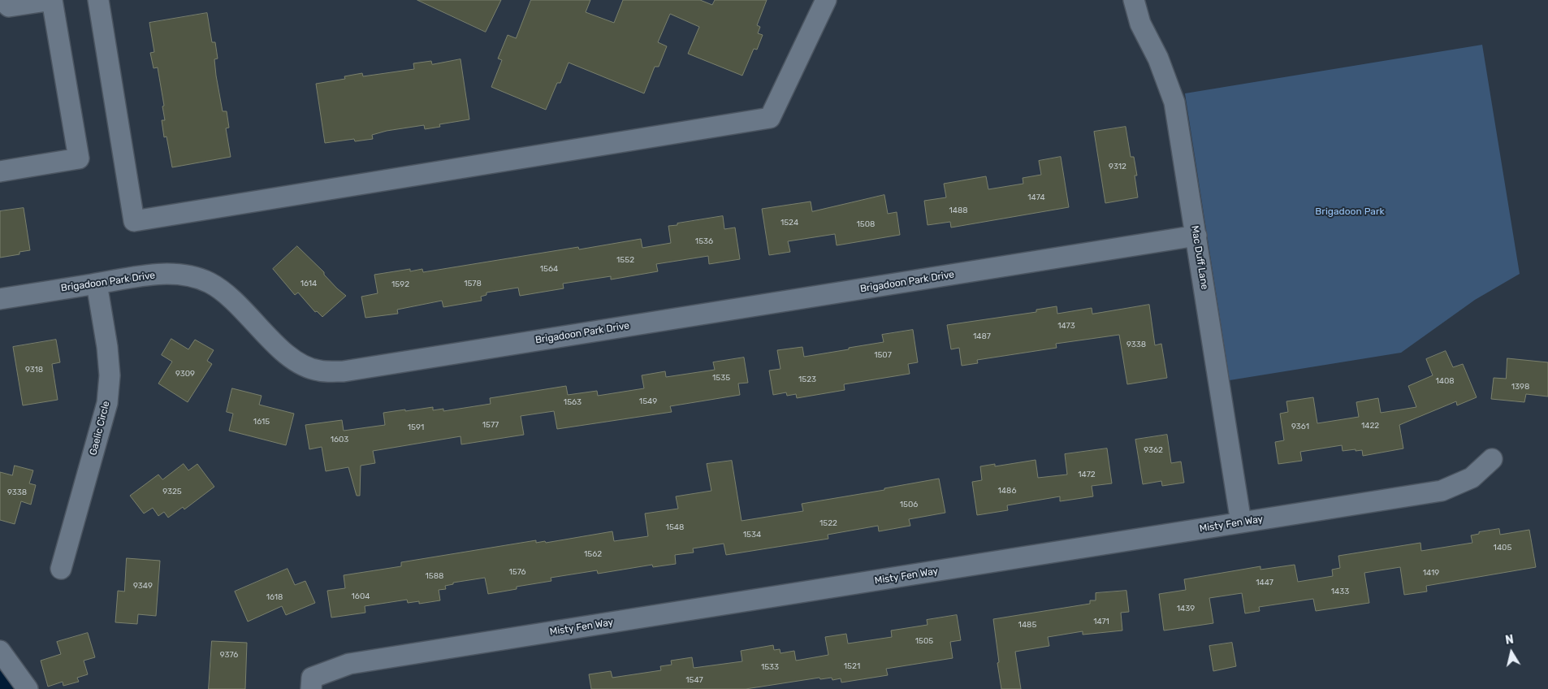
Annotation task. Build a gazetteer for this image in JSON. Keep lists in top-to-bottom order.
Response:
{
  "streets": {
    "street": [
      "Mac Duff Lane",
      "Brigadoon Park Drive",
      "Gaelic Circle",
      "Misty Fen Way"
    ]
  },
  "crossings": [
    ["Mac Duff Lane", "Brigadoon Park Drive"],
    ["Mac Duff Lane", "Misty Fen Way"],
    ["Brigadoon Park Drive", "Gaelic Circle"]
  ],
  "parks": ["Brigadoon Park"],
  "house_numbers": [
    "9312",
    "1474",
    "1488",
    "1524",
    "1508",
    "1536",
    "1552",
    "1564",
    "1614",
    "1578",
    "1592",
    "1473",
    "1487",
    "9338",
    "1507",
    "9318",
    "9309",
    "1535",
    "1523",
    "1408",
    "1398",
    "1549",
    "1563",
    "1615",
    "1577",
    "1422",
    "9361",
    "1591",
    "1603",
    "9362",
    "1472",
    "1486",
    "9325",
    "9338",
    "1506",
    "1522",
    "1548",
    "1534",
    "1405",
    "1562",
    "1576",
    "1419",
    "1588",
    "1447",
    "9349",
    "1433",
    "1604",
    "1618",
    "1439",
    "1471",
    "1485",
    "1505",
    "9376",
    "1521",
    "1533",
    "1547"
  ],
  "north": "top"
}
